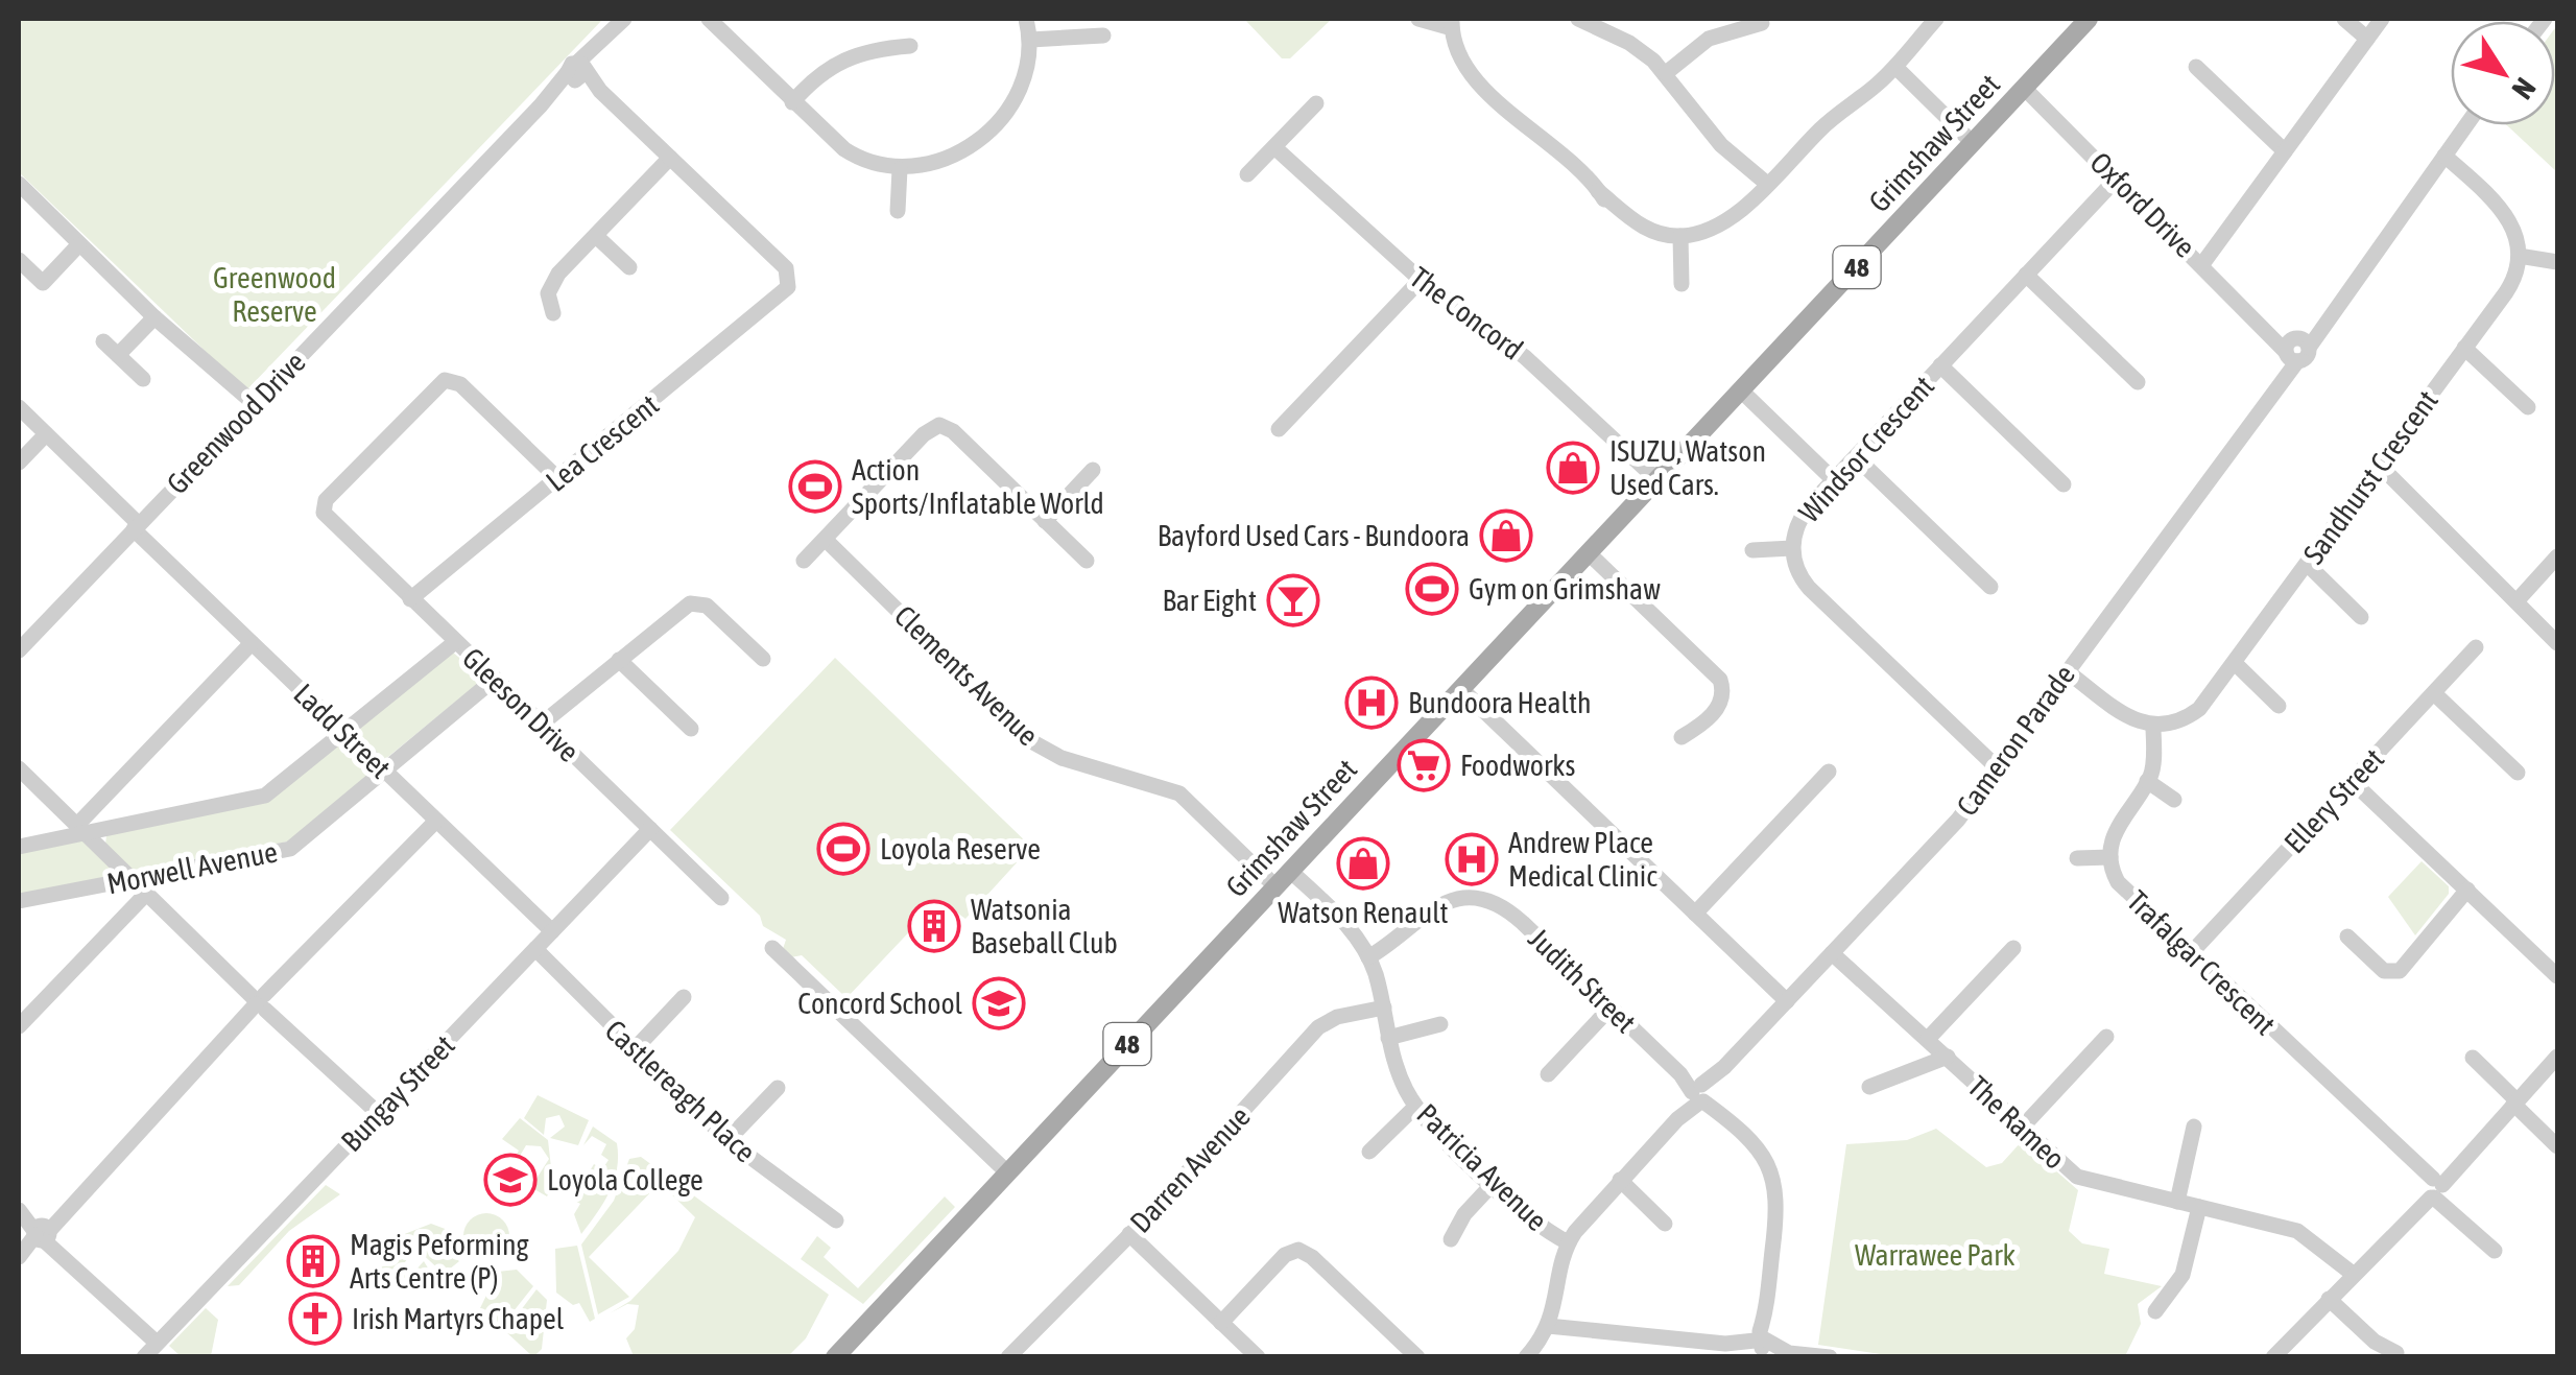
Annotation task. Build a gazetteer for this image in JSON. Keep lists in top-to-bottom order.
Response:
{
  "streets": {
    "main road": ["Grimshaw Street", "48"],
    "street": [
      "Oxford Drive",
      "The Concord",
      "Greenwood Drive",
      "Lea Crescent",
      "Windsor Crescent",
      "Sandhurst Crescent",
      "Clements Avenue",
      "Gleeson Drive",
      "Ladd Street",
      "Cameron Parade",
      "Ellery Street",
      "Morwell Avenue",
      "Trafalgar Crescent",
      "Judith Street",
      "Castlereagh Place",
      "Bungay Street",
      "The Rameo",
      "Patricia Avenue",
      "Darren Avenue"
    ]
  },
  "crossings": [
    ["Grimshaw Street", "Oxford Drive"],
    ["Grimshaw Street", "The Concord"],
    ["Grimshaw Street", "Clements Avenue"],
    ["Grimshaw Street", "Patricia Avenue"],
    ["Oxford Drive", "Windsor Crescent"],
    ["Oxford Drive", "Cameron Parade"],
    ["Greenwood Drive", "Lea Crescent"],
    ["Greenwood Drive", "Ladd Street"],
    ["Lea Crescent", "Gleeson Drive"],
    ["Windsor Crescent", "Cameron Parade"],
    ["Sandhurst Crescent", "Trafalgar Crescent"],
    ["Gleeson Drive", "Morwell Avenue"],
    ["Gleeson Drive", "Bungay Street"],
    ["Ladd Street", "Morwell Avenue"],
    ["Ladd Street", "Bungay Street"],
    ["Cameron Parade", "Judith Street"],
    ["Cameron Parade", "The Rameo"],
    ["Cameron Parade", "Patricia Avenue"],
    ["Ellery Street", "Trafalgar Crescent"],
    ["Judith Street", "Patricia Avenue"],
    ["Castlereagh Place", "Bungay Street"],
    ["Patricia Avenue", "Darren Avenue"]
  ],
  "parks": ["Greenwood Reserve", "Warrawee Park"],
  "places": {
    "shop": ["ISUZU, Watson Used Cars.", "Bayford Used Cars - Bundoora", "Watson Renault"],
    "sports": ["Action Sports/Inflatable World", "Gym on Grimshaw", "Loyola Reserve"],
    "bar": ["Bar Eight"],
    "hospital": ["Bundoora Health", "Andrew Place Medical Clinic"],
    "supermarket": ["Foodworks"],
    "building": ["Watsonia Baseball Club", "Magis Peforming Arts Centre (P)"],
    "school or university": ["Concord School", "Loyola College"],
    "church": ["Irish Martyrs Chapel"]
  },
  "north": "bottom right"
}
